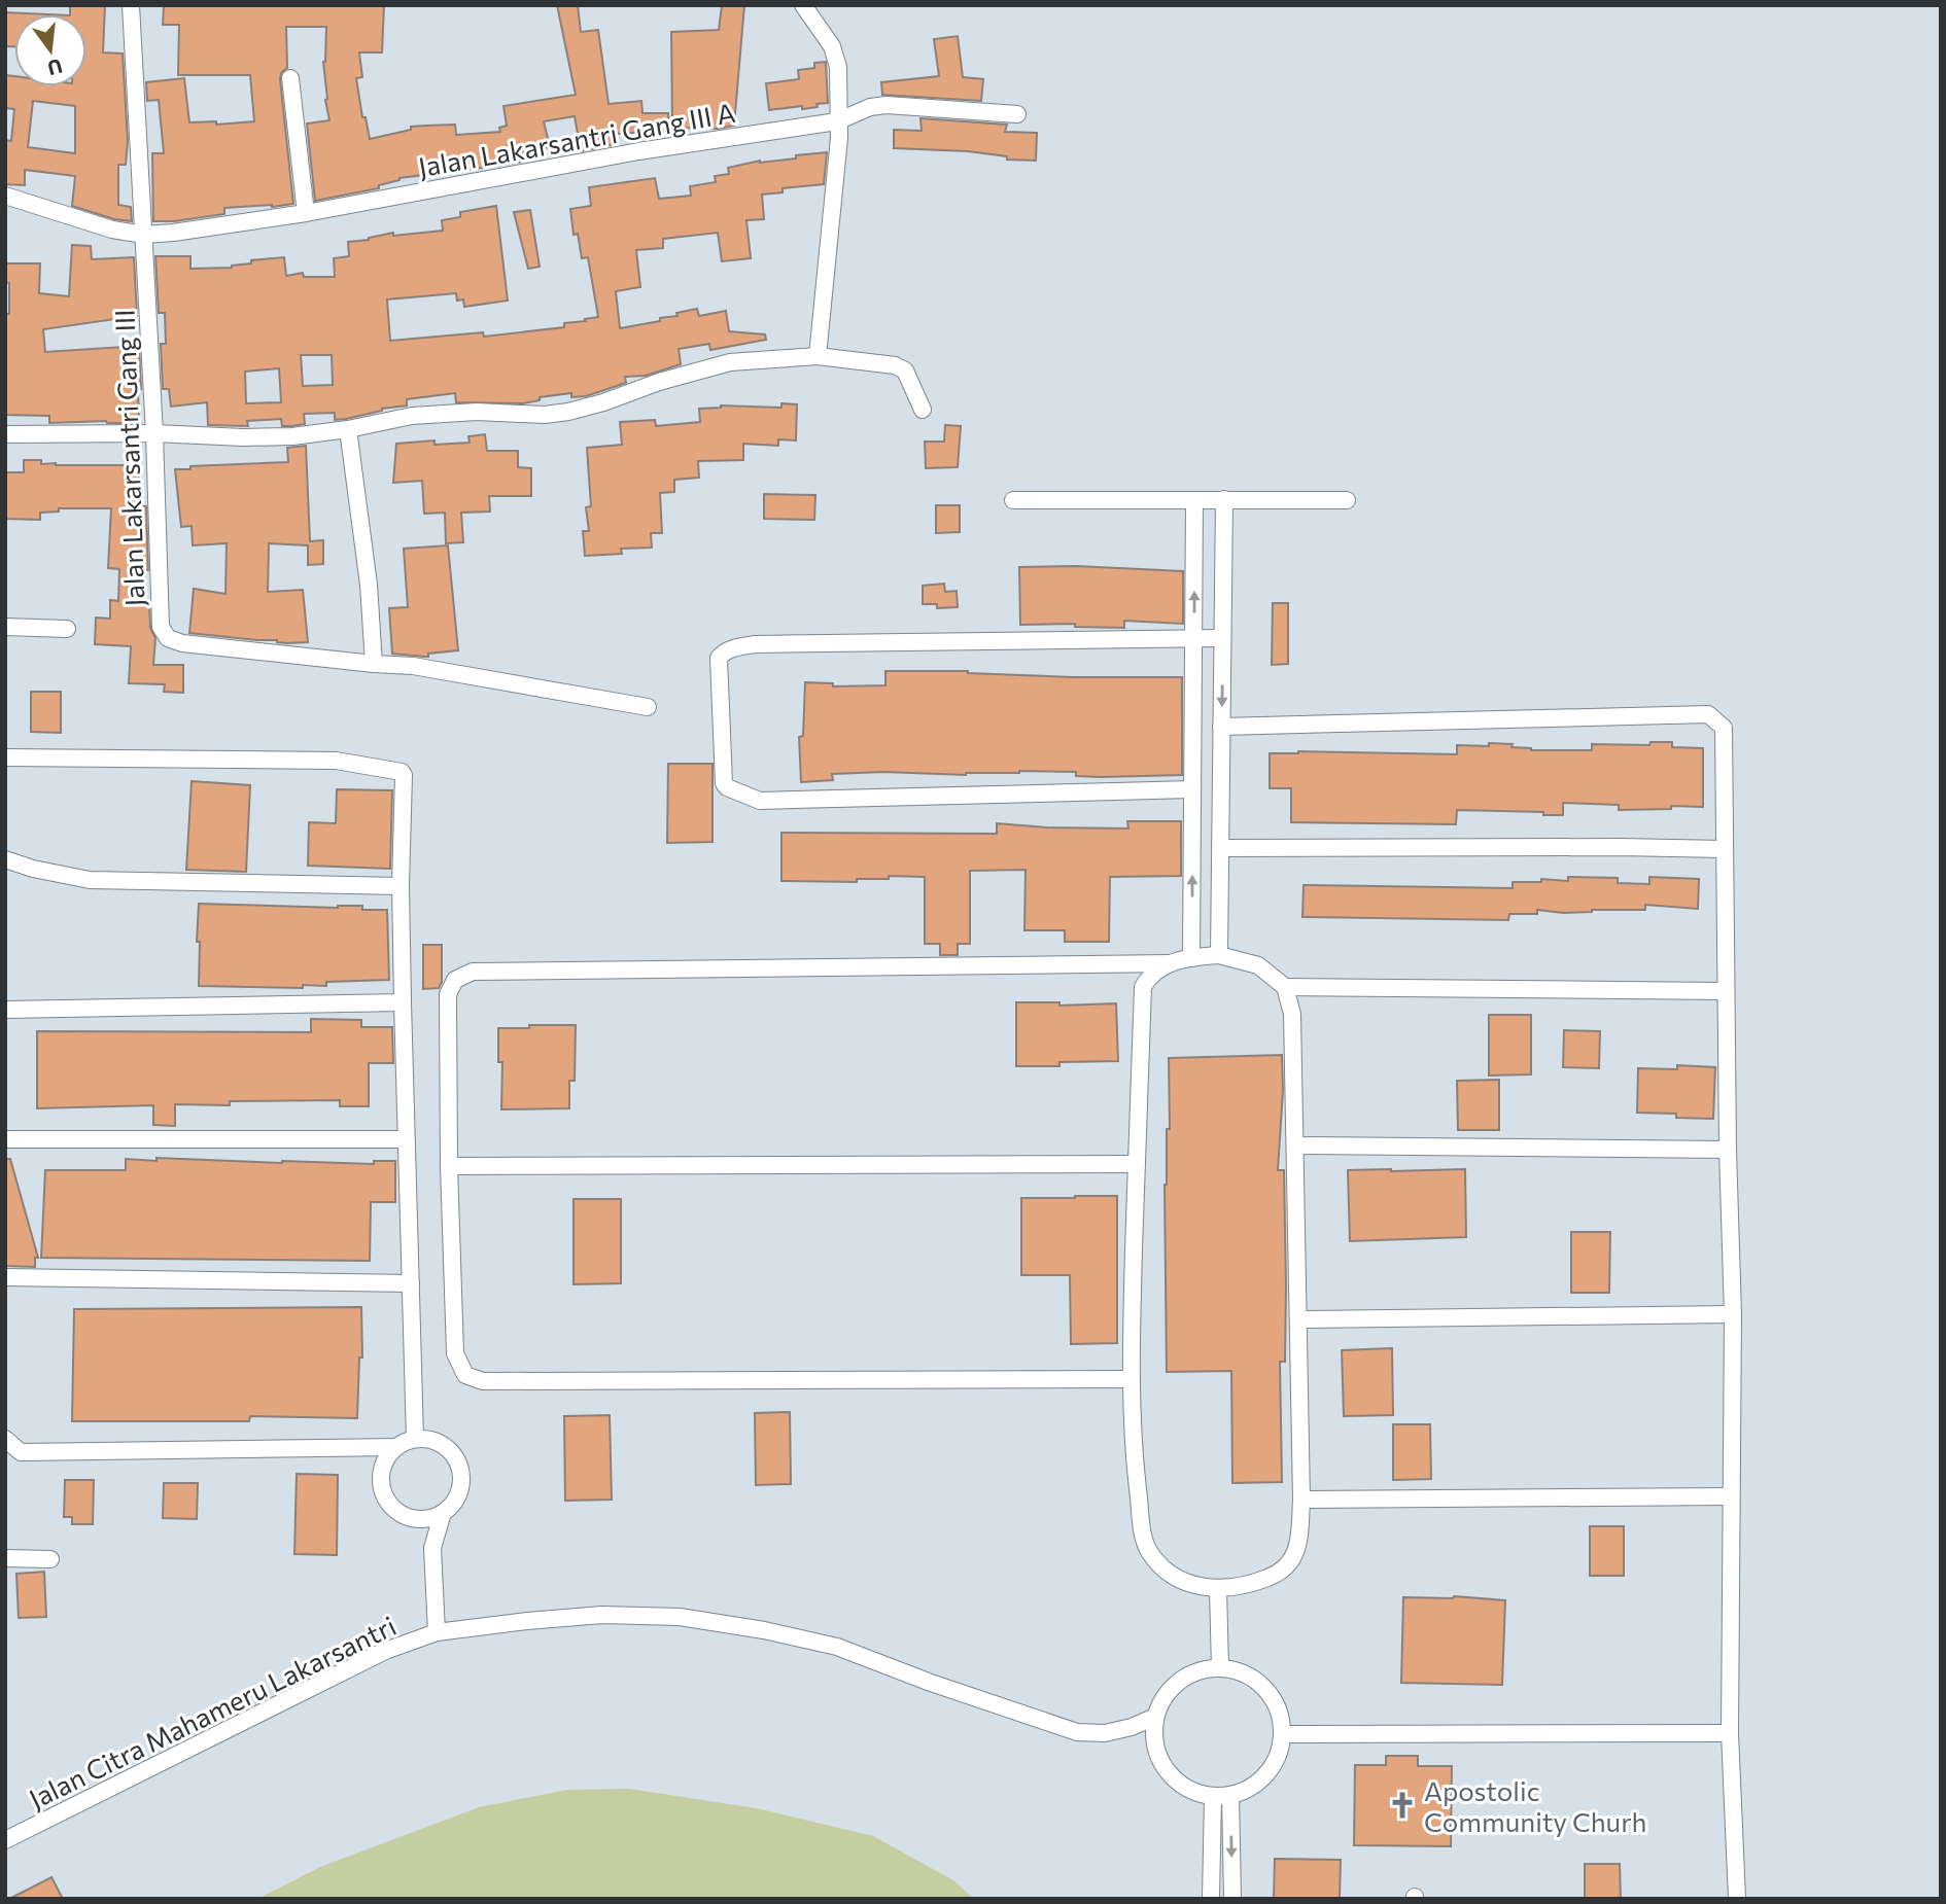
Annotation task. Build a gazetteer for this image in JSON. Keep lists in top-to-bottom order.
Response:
{
  "streets": {
    "street": ["Jalan Lakarsantri Gang III A", "Jalan Lakarsantri Gang III", "Jalan Citra Mahameru Lakarsantri"]
  },
  "crossings": [
    ["Jalan Lakarsantri Gang III A", "Jalan Lakarsantri Gang III"]
  ],
  "places": {
    "church": ["Apostolic Community Churh"]
  },
  "north": "bottom"
}
